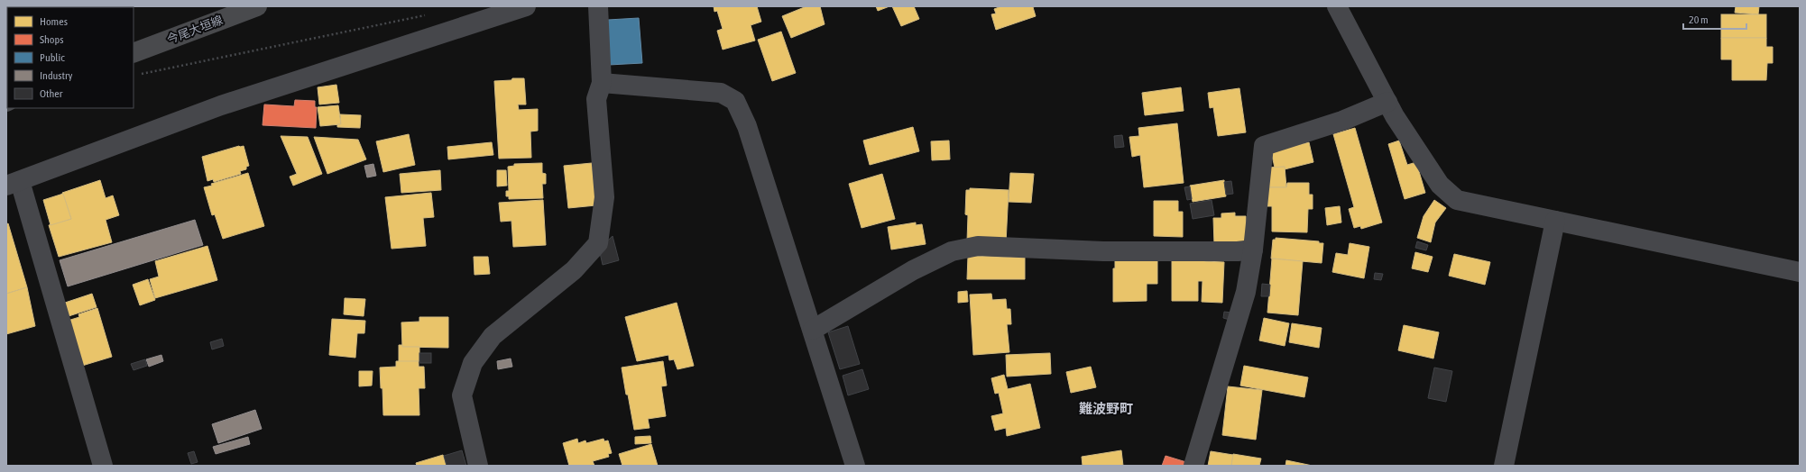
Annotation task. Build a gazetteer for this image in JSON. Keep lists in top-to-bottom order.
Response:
{
  "streets": {
    "main road": ["今尾大垣線"]
  },
  "districts": ["難波野町"],
  "legend": [
    "Homes",
    "Shops",
    "Public",
    "Industry",
    "Other"
  ],
  "scale_bar": "20 m"
}
